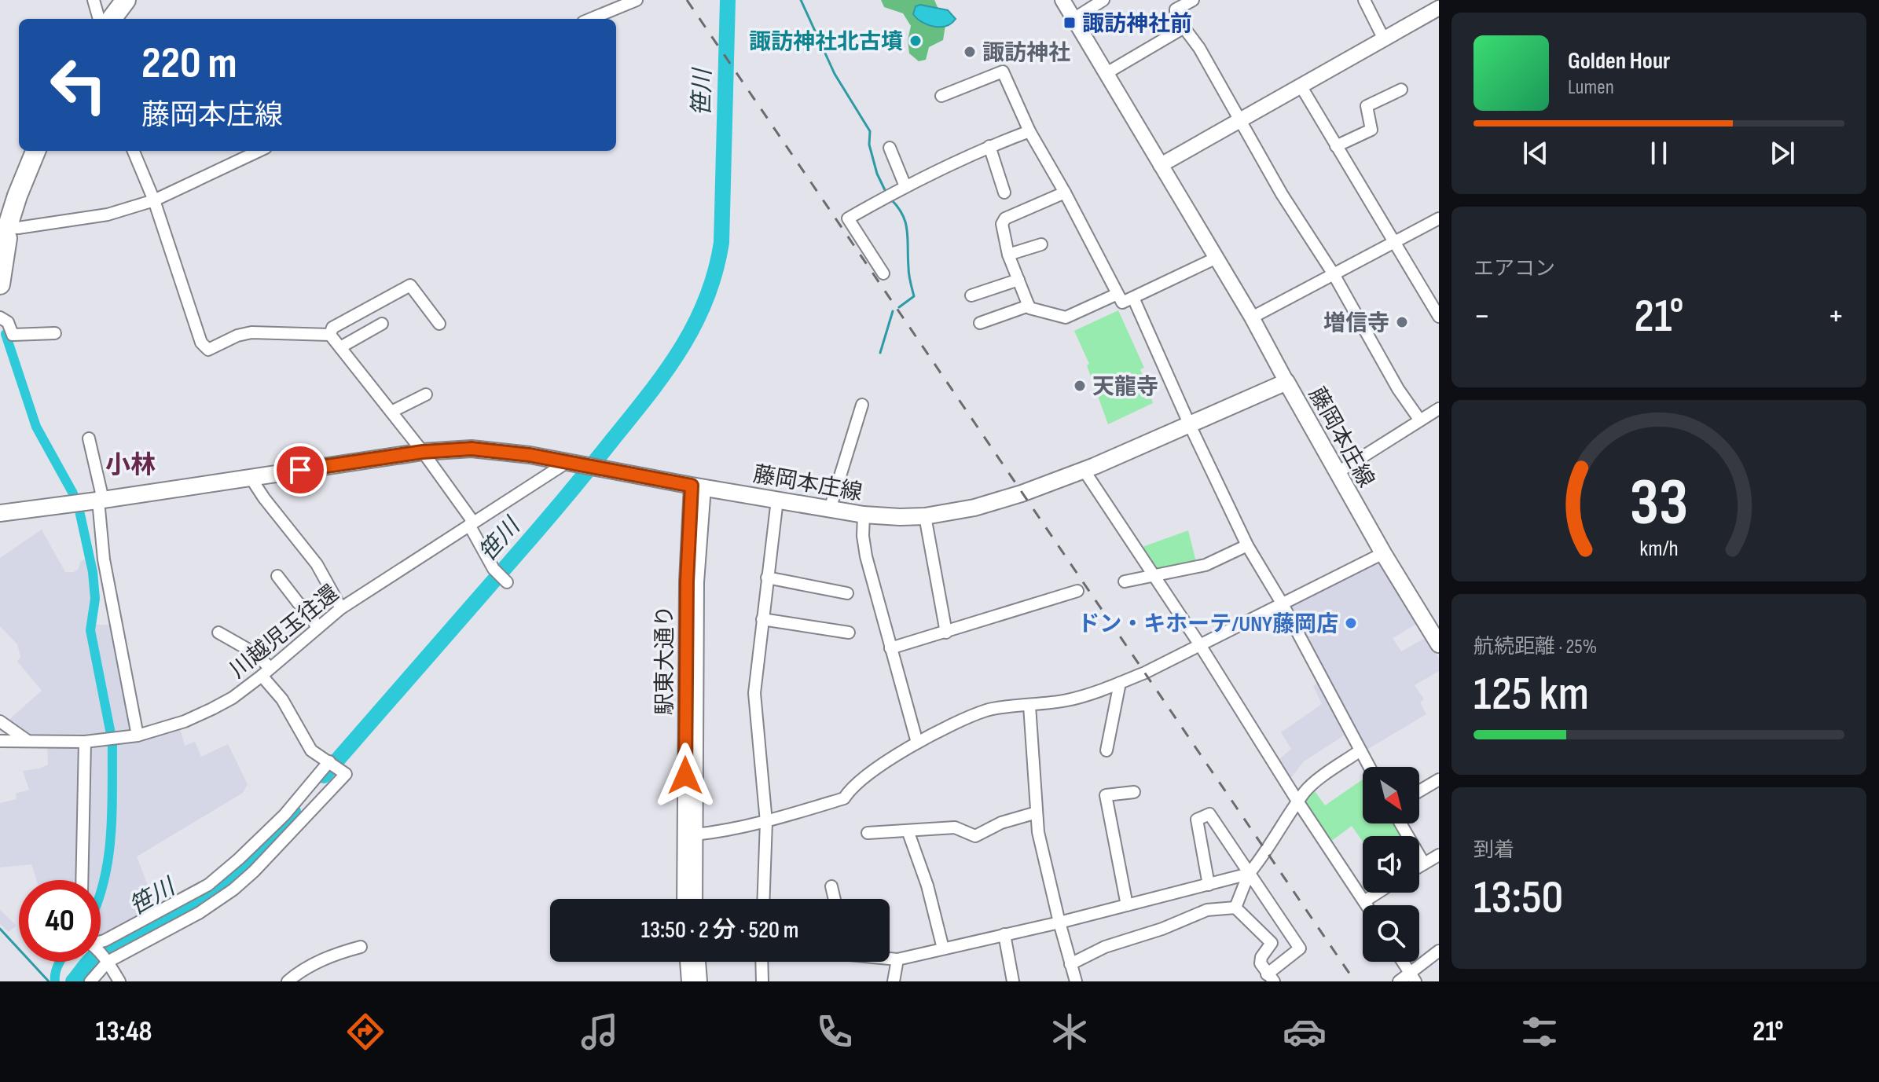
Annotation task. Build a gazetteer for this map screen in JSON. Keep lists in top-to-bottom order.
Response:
{
  "streets": {
    "main road": ["藤岡本庄線"],
    "street": ["川越児玉往還", "駅東大通り"]
  },
  "crossings": [
    ["藤岡本庄線", "川越児玉往還"],
    ["藤岡本庄線", "駅東大通り"]
  ],
  "districts": ["小林"],
  "water": ["笹川"],
  "places": {
    "transit": ["諏訪神社前"],
    "other": [
      "諏訪神社北古墳",
      "諏訪神社",
      "増信寺",
      "天龍寺",
      "ドン・キホーテ/UNY藤岡店"
    ]
  },
  "north": "bottom right",
  "page": {
    "turn": ["220 m", "藤岡本庄線"],
    "song": ["Golden Hour", "Lumen"],
    "tile": [
      "エアコン",
      ["航続距離 · 25%", "125 km"],
      ["到着", "13:50"]
    ],
    "heat": ["−", "21°", "+"],
    "limit": "40",
    "trip": "13:50 · 2 分 · 520 m",
    "tabs": ["13:48", "21°"],
    "gauge": ["33", "km/h"]
  }
}
